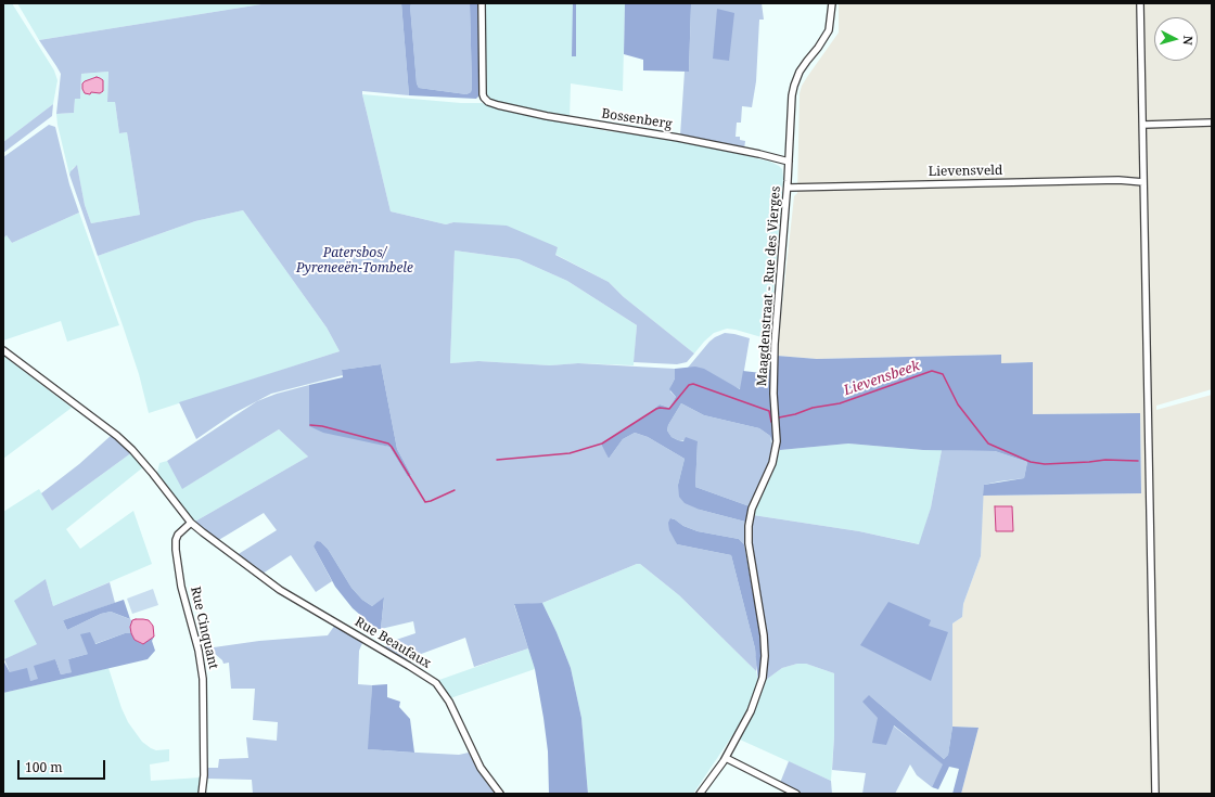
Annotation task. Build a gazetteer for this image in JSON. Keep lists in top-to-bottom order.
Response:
{
  "streets": {
    "street": [
      "Bossenberg",
      "Lievensveld",
      "Maagdenstraat - Rue des Vierges",
      "Rue Cinquant",
      "Rue Beaufaux"
    ]
  },
  "crossings": [
    ["Bossenberg", "Maagdenstraat - Rue des Vierges"],
    ["Lievensveld", "Maagdenstraat - Rue des Vierges"],
    ["Rue Cinquant", "Rue Beaufaux"]
  ],
  "water": ["Lievensbeek"],
  "parks": ["Patersbos/ Pyreneeën-Tombele"],
  "scale_bar": "100 m",
  "north": "right"
}
